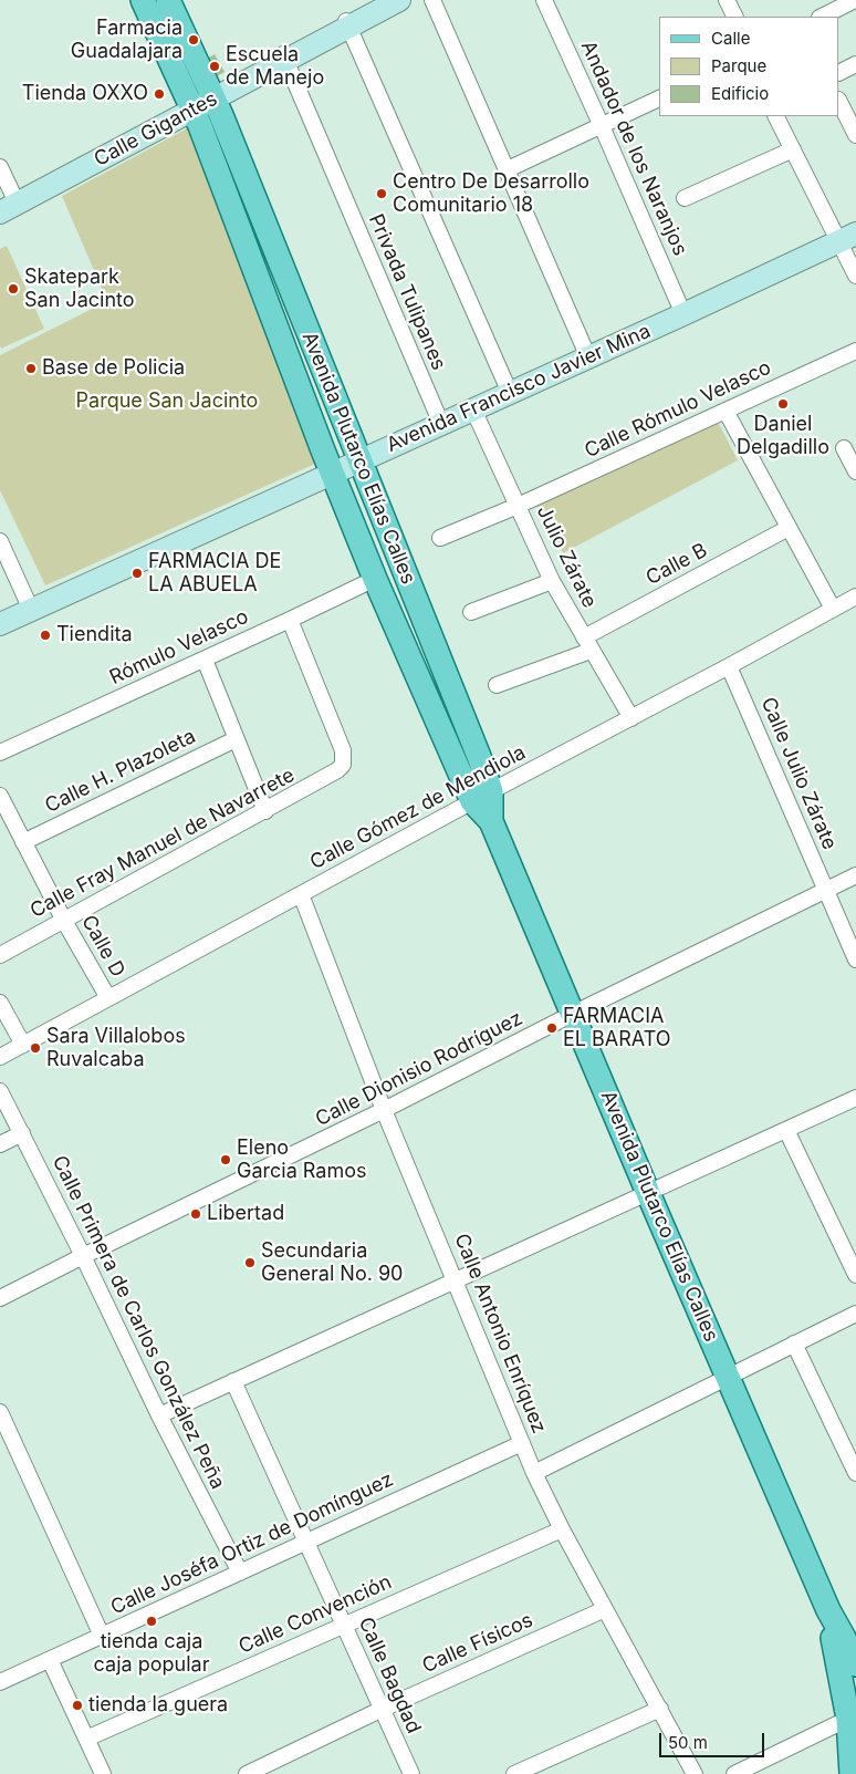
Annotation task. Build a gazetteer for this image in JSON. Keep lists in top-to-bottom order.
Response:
{
  "streets": {
    "main road": ["Calle Gigantes", "Avenida Francisco Javier Mina", "Avenida Plutarco Elías Calles"],
    "street": [
      "Andador de los Naranjos",
      "Privada Tulipanes",
      "Calle Rómulo Velasco",
      "Julio Zárate",
      "Calle B",
      "Rómulo Velasco",
      "Calle H. Plazoleta",
      "Calle Julio Zárate",
      "Calle Gómez de Mendiola",
      "Calle Fray Manuel de Navarrete",
      "Calle D",
      "Calle Dionisio Rodríguez",
      "Calle Primera de Carlos González Peña",
      "Calle Antonio Enríquez",
      "Calle Joséfa Ortiz de Domínguez",
      "Calle Convención",
      "Calle Físicos",
      "Calle Bagdad"
    ]
  },
  "crossings": [
    ["Calle Gigantes", "Privada Tulipanes"],
    ["Calle Gigantes", "Avenida Plutarco Elías Calles"],
    ["Andador de los Naranjos", "Avenida Francisco Javier Mina"],
    ["Privada Tulipanes", "Avenida Francisco Javier Mina"],
    ["Avenida Francisco Javier Mina", "Avenida Plutarco Elías Calles"],
    ["Avenida Francisco Javier Mina", "Julio Zárate"],
    ["Calle Rómulo Velasco", "Julio Zárate"],
    ["Avenida Plutarco Elías Calles", "Rómulo Velasco"],
    ["Avenida Plutarco Elías Calles", "Calle Gómez de Mendiola"],
    ["Avenida Plutarco Elías Calles", "Calle Dionisio Rodríguez"],
    ["Julio Zárate", "Calle B"],
    ["Julio Zárate", "Calle Gómez de Mendiola"],
    ["Rómulo Velasco", "Calle Fray Manuel de Navarrete"],
    ["Calle H. Plazoleta", "Calle D"],
    ["Calle Julio Zárate", "Calle Gómez de Mendiola"],
    ["Calle Julio Zárate", "Calle Dionisio Rodríguez"],
    ["Calle Gómez de Mendiola", "Calle D"],
    ["Calle Gómez de Mendiola", "Calle Antonio Enríquez"],
    ["Calle Fray Manuel de Navarrete", "Calle D"],
    ["Calle Dionisio Rodríguez", "Calle Primera de Carlos González Peña"],
    ["Calle Dionisio Rodríguez", "Calle Antonio Enríquez"],
    ["Calle Primera de Carlos González Peña", "Calle Joséfa Ortiz de Domínguez"],
    ["Calle Antonio Enríquez", "Calle Joséfa Ortiz de Domínguez"],
    ["Calle Antonio Enríquez", "Calle Convención"],
    ["Calle Antonio Enríquez", "Calle Físicos"],
    ["Calle Joséfa Ortiz de Domínguez", "Calle Bagdad"],
    ["Calle Convención", "Calle Bagdad"],
    ["Calle Físicos", "Calle Bagdad"]
  ],
  "parks": ["Parque San Jacinto"],
  "places": [
    "Farmacia Guadalajara",
    "Escuela de Manejo",
    "Tienda OXXO",
    "Centro De Desarrollo Comunitario 18",
    "Skatepark San Jacinto",
    "Base de Policia",
    "Daniel Delgadillo",
    "FARMACIA DE LA ABUELA",
    "Tiendita",
    "FARMACIA EL BARATO",
    "Sara Villalobos Ruvalcaba",
    "Eleno Garcia Ramos",
    "Libertad",
    "Secundaria General No. 90",
    "tienda caja caja popular",
    "tienda la guera"
  ],
  "legend": ["Calle", "Parque", "Edificio"],
  "scale_bar": "50 m"
}
